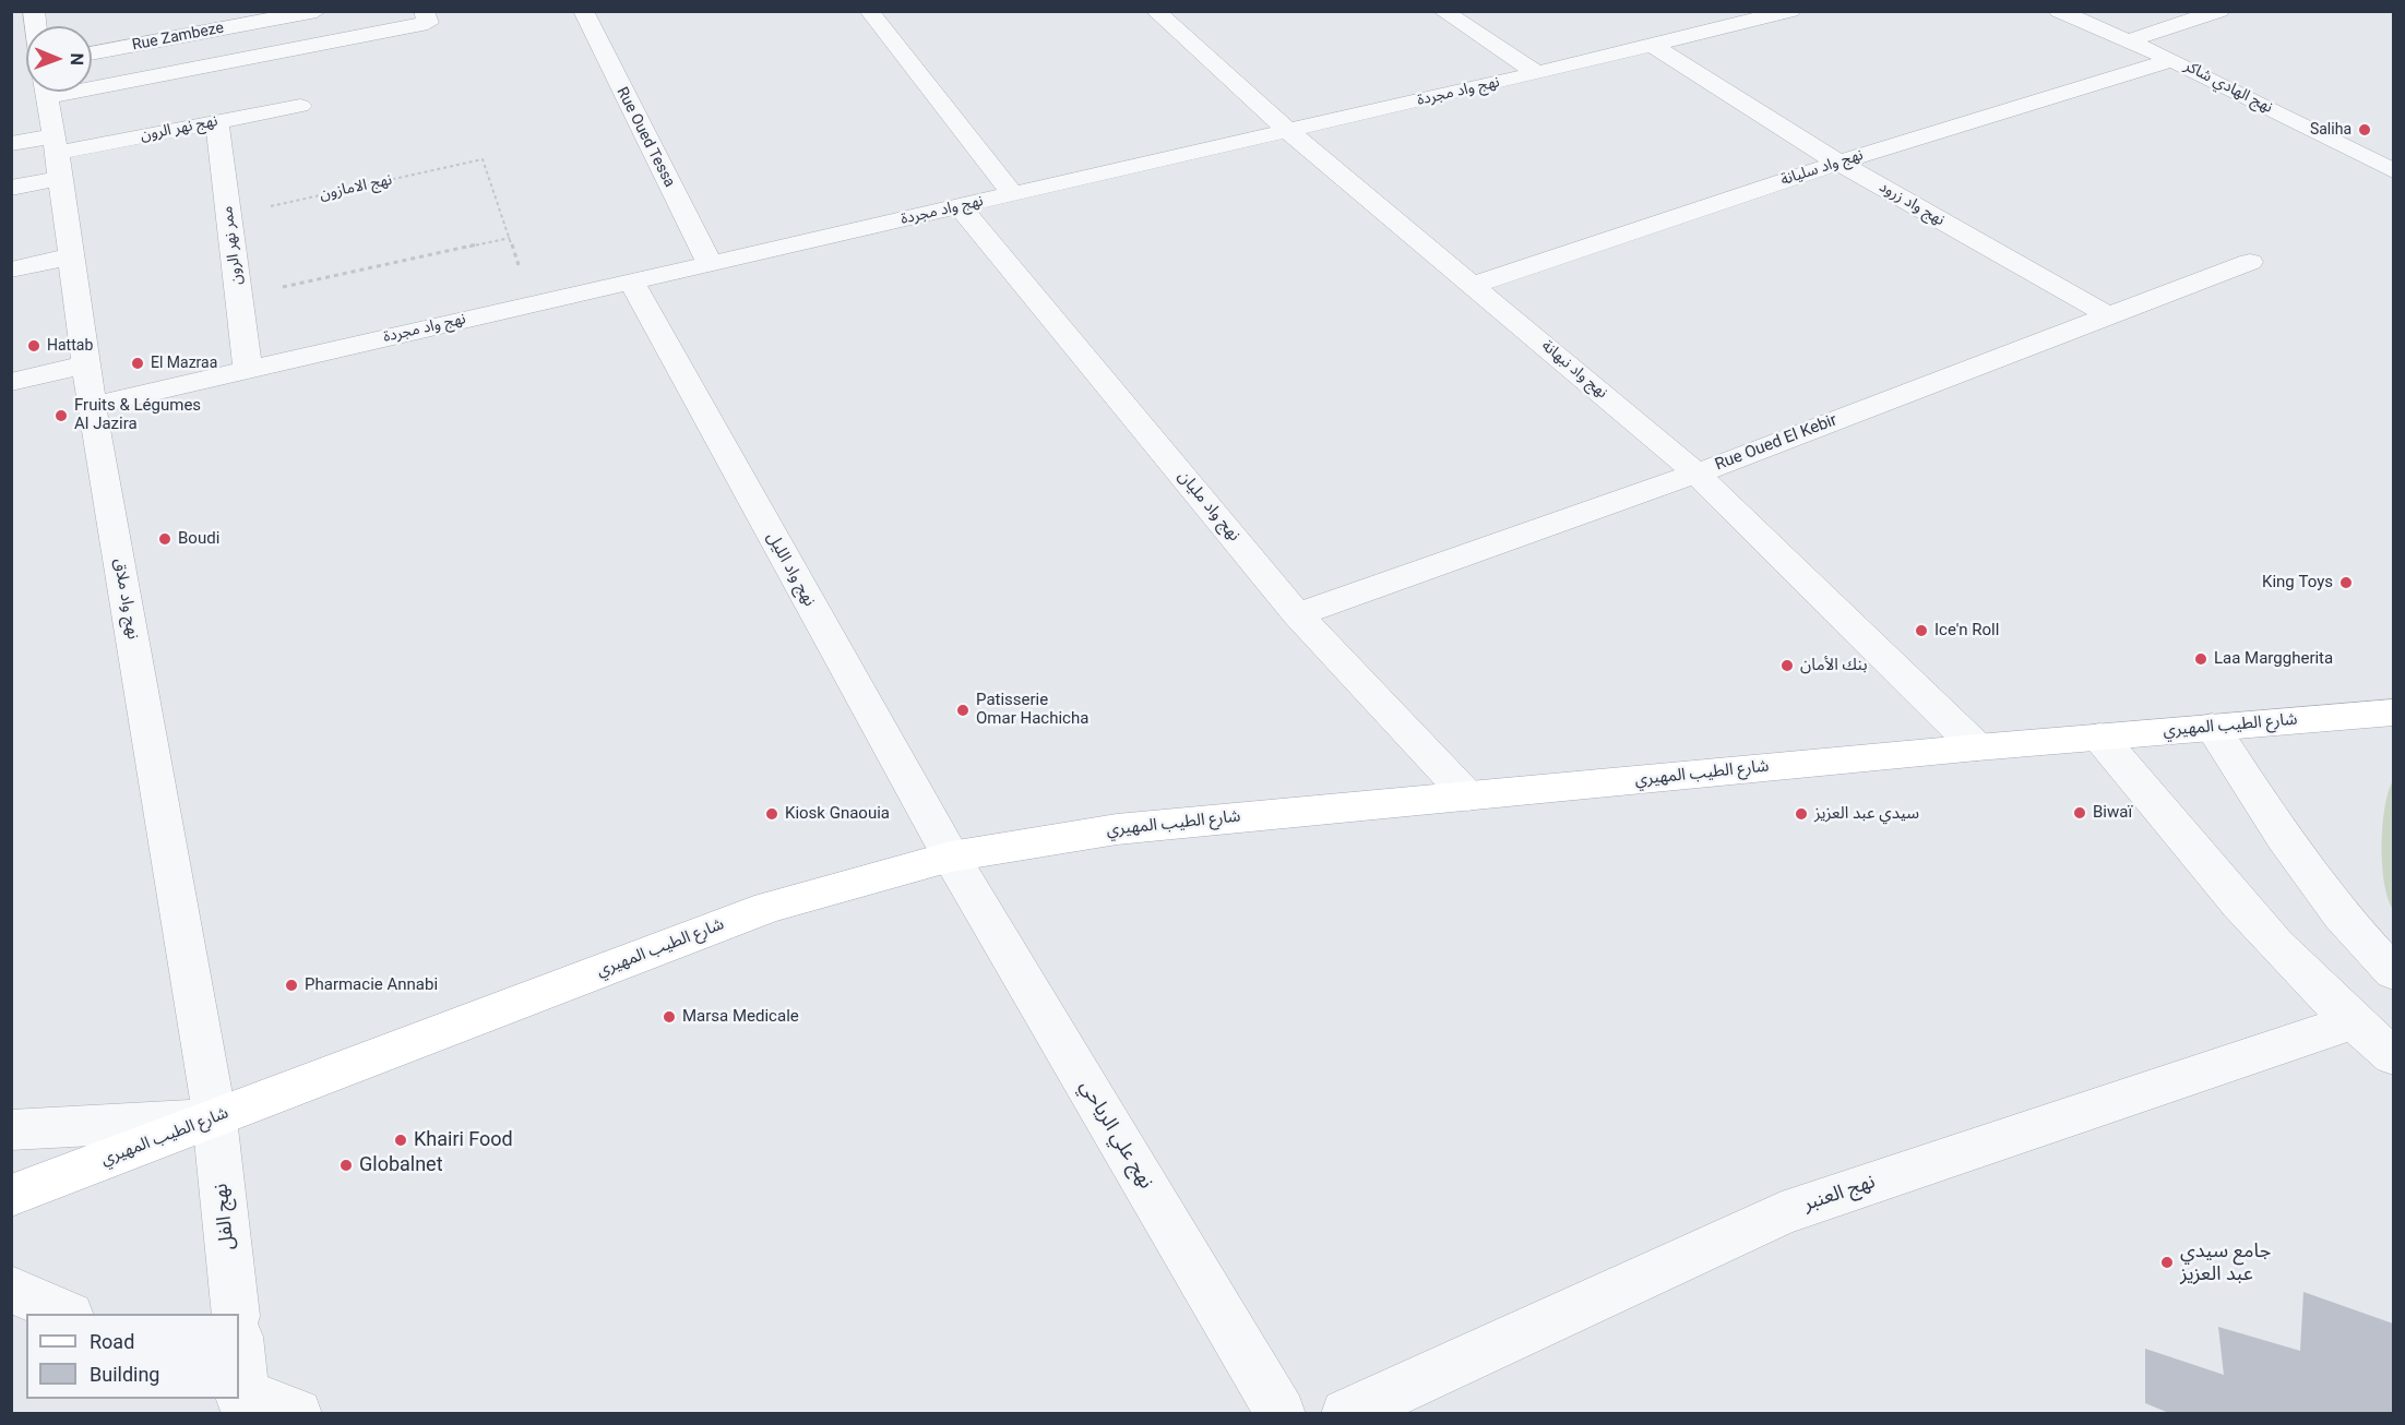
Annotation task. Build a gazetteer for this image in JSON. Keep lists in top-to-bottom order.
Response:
{
  "streets": {
    "main road": ["شارع الطيب المهيري"],
    "street": [
      "Rue Zambeze",
      "نهج الهادي شاكر",
      "نهج واد مجردة",
      "نهج نهر الرون",
      "Rue Oued Tessa",
      "نهج واد سليانة",
      "نهج واد زرود",
      "ممر نهر الرون",
      "نهج واد نبهانة",
      "Rue Oued El Kebir",
      "نهج واد مليان",
      "نهج واد الليل",
      "نهج واد ملاق",
      "نهج علي الرياحي",
      "نهج العنبر",
      "نهج الفل"
    ],
    "path": ["نهج الامازون"]
  },
  "crossings": [
    ["نهج الهادي شاكر", "نهج واد سليانة"],
    ["نهج واد مجردة", "Rue Oued Tessa"],
    ["نهج واد مجردة", "نهج واد زرود"],
    ["نهج واد مجردة", "ممر نهر الرون"],
    ["نهج واد مجردة", "نهج واد نبهانة"],
    ["نهج واد مجردة", "نهج واد مليان"],
    ["نهج واد مجردة", "نهج واد الليل"],
    ["نهج واد مجردة", "نهج واد ملاق"],
    ["نهج نهر الرون", "ممر نهر الرون"],
    ["نهج نهر الرون", "نهج واد ملاق"],
    ["نهج واد سليانة", "نهج واد زرود"],
    ["نهج واد سليانة", "نهج واد نبهانة"],
    ["نهج الامازون", "ممر نهر الرون"],
    ["نهج واد زرود", "Rue Oued El Kebir"],
    ["نهج واد نبهانة", "Rue Oued El Kebir"],
    ["نهج واد نبهانة", "شارع الطيب المهيري"],
    ["Rue Oued El Kebir", "نهج واد مليان"],
    ["نهج واد مليان", "شارع الطيب المهيري"],
    ["نهج واد الليل", "شارع الطيب المهيري"],
    ["نهج واد الليل", "نهج علي الرياحي"],
    ["نهج واد ملاق", "شارع الطيب المهيري"],
    ["نهج واد ملاق", "نهج الفل"],
    ["شارع الطيب المهيري", "نهج علي الرياحي"],
    ["شارع الطيب المهيري", "نهج الفل"]
  ],
  "places": [
    "Saliha",
    "Hattab",
    "El Mazraa",
    "Fruits & Légumes Al Jazira",
    "Boudi",
    "King Toys",
    "Ice'n Roll",
    "Laa Marggherita",
    "بنك الأمان",
    "Patisserie Omar Hachicha",
    "Biwaï",
    "Kiosk Gnaouia",
    "سيدي عبد العزيز",
    "Pharmacie Annabi",
    "Marsa Medicale",
    "Khairi Food",
    "Globalnet",
    "جامع سيدي عبد العزيز"
  ],
  "legend": ["Road", "Building"],
  "north": "right"
}
